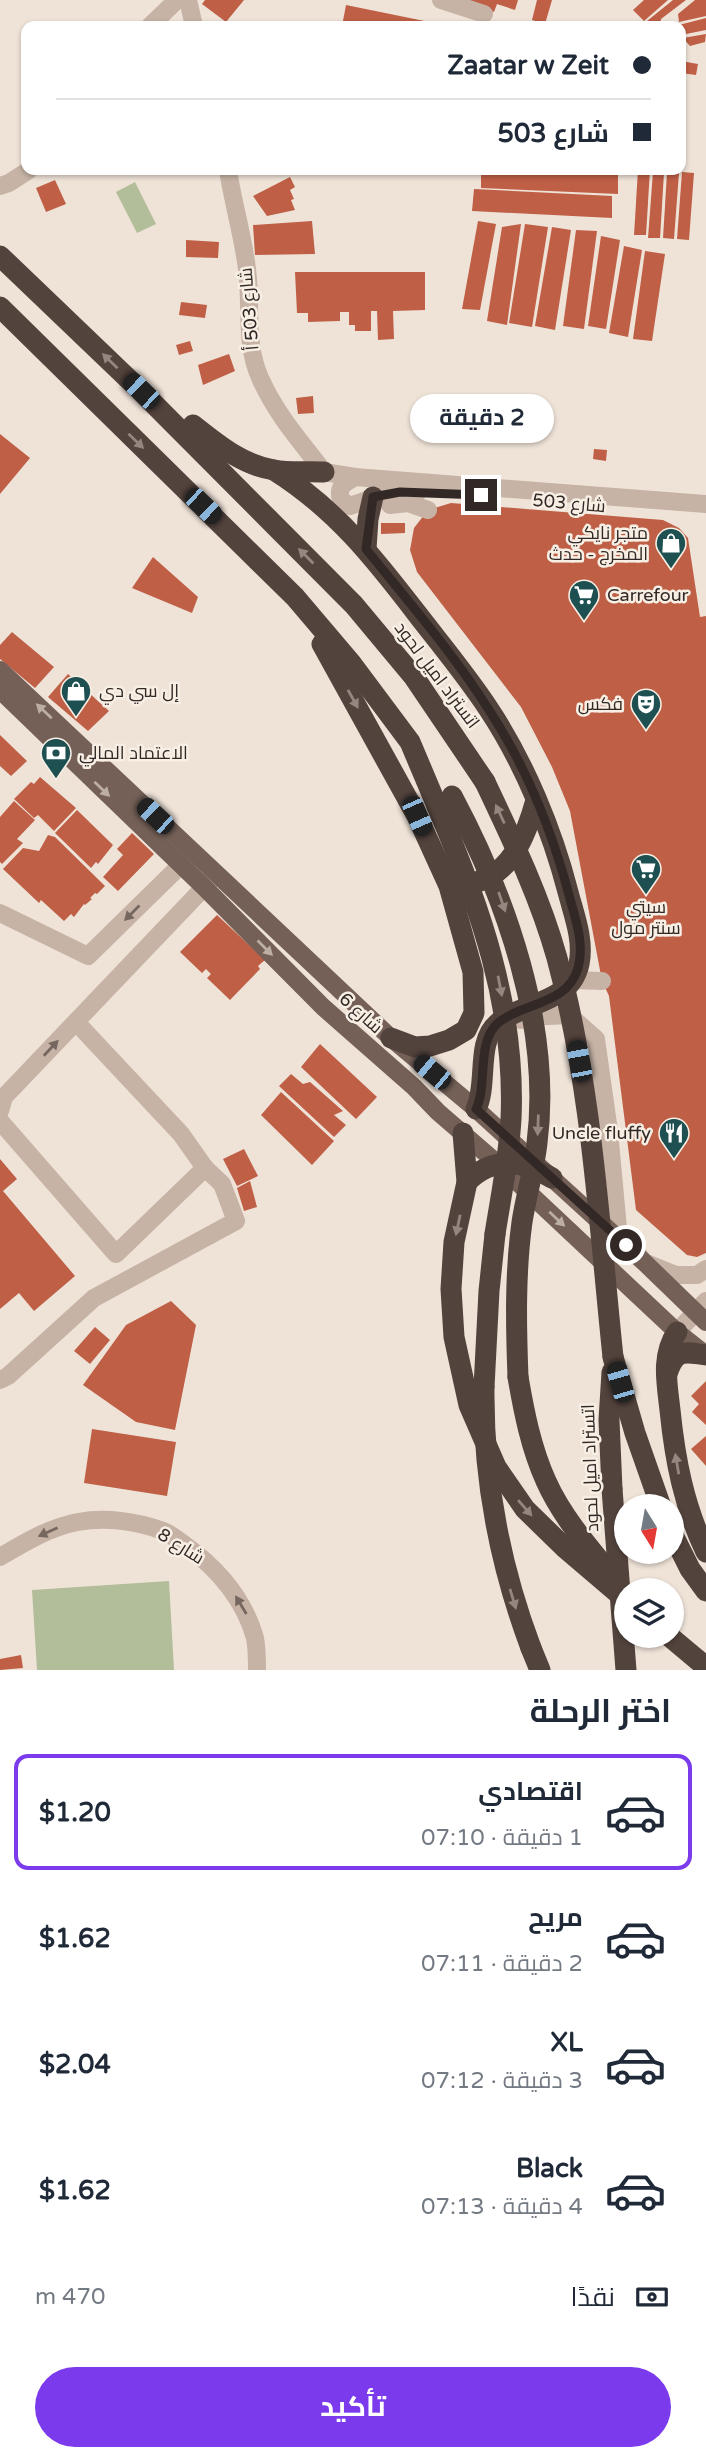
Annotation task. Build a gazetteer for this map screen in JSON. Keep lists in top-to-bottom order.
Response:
{
  "streets": {
    "highway": ["اتستراد اميل لحود"],
    "main road": ["شارع 6"],
    "street": ["شارع 503 أ", "شارع 503", "شارع 8"]
  },
  "crossings": [
    ["شارع 503 أ", "شارع 503"]
  ],
  "one_way": ["شارع 8"],
  "places": {
    "shop": ["متجر نايكي المخرج - حدث", "إل سي دي"],
    "supermarket": ["Carrefour", "سيتي سنتر مول"],
    "theatre": ["فكس"],
    "bank": ["الاعتماد المالي"],
    "restaurant": ["Uncle fluffy"]
  },
  "north": "bottom",
  "page": {
    "banner": ["Zaatar w Zeit", "شارع 503"],
    "bubble": "2 دقيقة",
    "heading": "اختر الرحلة",
    "list": [
      {
        "name": "اقتصادي",
        "note": "1 دقيقة · 07:10",
        "value": "$1.20"
      },
      {
        "name": "مريح",
        "note": "2 دقيقة · 07:11",
        "value": "$1.62"
      },
      {
        "name": "XL",
        "note": "3 دقيقة · 07:12",
        "value": "$2.04"
      },
      {
        "name": "Black",
        "note": "4 دقيقة · 07:13",
        "value": "$1.62"
      }
    ],
    "pay": ["نقدًا", "470 m"],
    "buttons": "تأكيد"
  }
}
